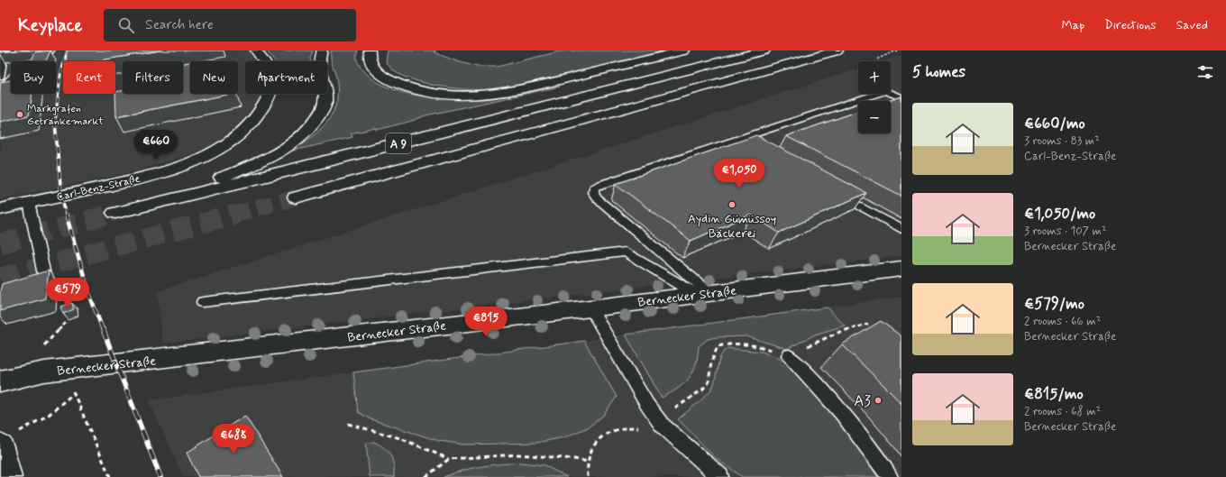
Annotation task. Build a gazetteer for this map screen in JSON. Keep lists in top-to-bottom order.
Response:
{
  "streets": {
    "main road": ["A 9", "Carl-Benz-Straße", "Bernecker Straße"]
  },
  "places": ["Markgrafen Getränkemarkt", "Aydin Gümüssoy Bäckerei", "A3"],
  "page": {
    "header": "Keyplace",
    "search": "Search here",
    "nav": ["Map", "Directions", "Saved"],
    "heading": "5 homes",
    "map_buttons": ["+", "−"],
    "chip": [
      "Buy",
      "Rent",
      "Filters",
      "New",
      "Apartment"
    ],
    "list": [
      {
        "name": "€660/mo",
        "note": "3 rooms · 83 m² · Carl-Benz-Straße"
      },
      {
        "name": "€1,050/mo",
        "note": "3 rooms · 107 m² · Bernecker Straße"
      },
      {
        "name": "€579/mo",
        "note": "2 rooms · 66 m² · Bernecker Straße"
      },
      {
        "name": "€815/mo",
        "note": "2 rooms · 68 m² · Bernecker Straße"
      }
    ],
    "price": [
      "€660",
      "€1,050",
      "€579",
      "€815",
      "€688"
    ]
  }
}
